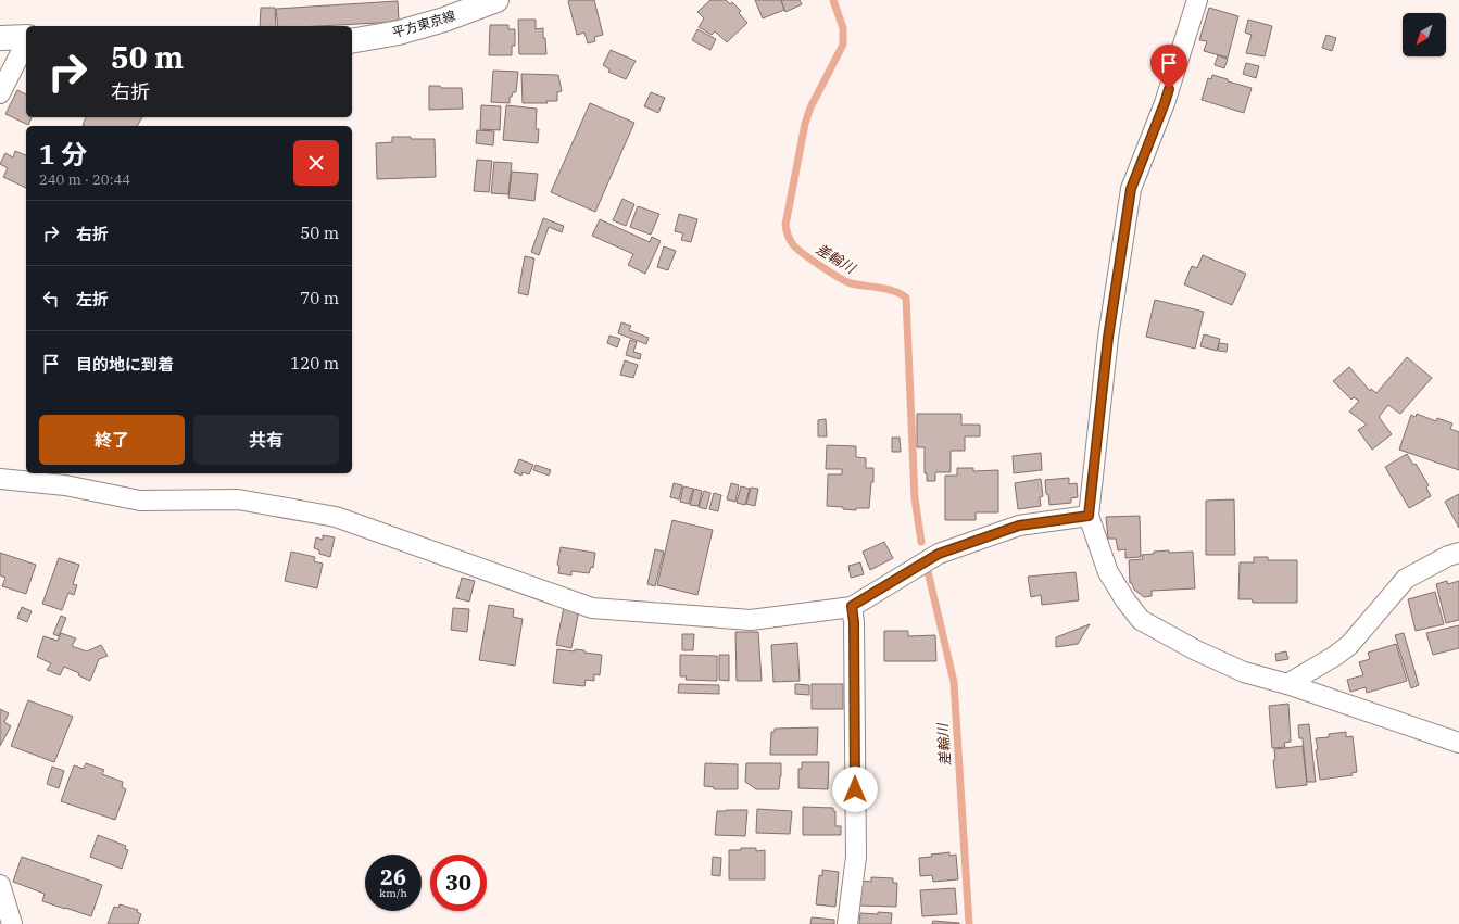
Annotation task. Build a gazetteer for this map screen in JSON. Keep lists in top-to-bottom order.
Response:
{
  "streets": {
    "main road": ["平方東京線"]
  },
  "water": ["差輪川"],
  "north": "bottom left",
  "page": {
    "turn": ["50 m", "右折"],
    "heading": ["1 分", "240 m · 20:44"],
    "list": [
      {
        "name": "右折",
        "value": "50 m"
      },
      {
        "name": "左折",
        "value": "70 m"
      },
      {
        "name": "目的地に到着",
        "value": "120 m"
      }
    ],
    "buttons": ["終了", "共有"],
    "speed": "26 km/h",
    "limit": "30"
  }
}
